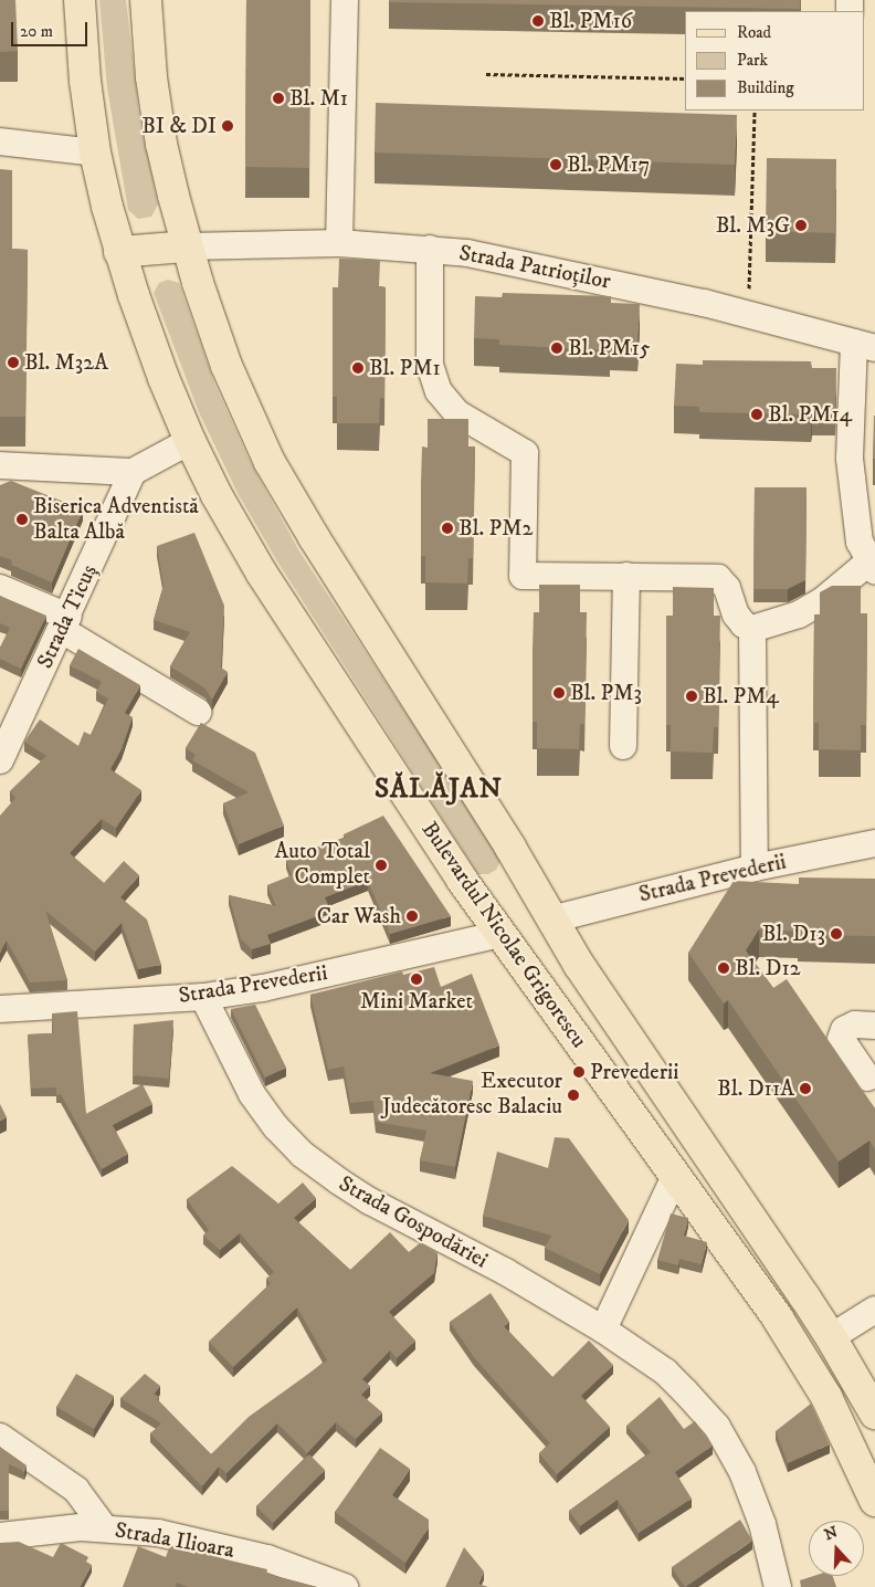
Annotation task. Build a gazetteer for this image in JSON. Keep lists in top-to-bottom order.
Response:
{
  "streets": {
    "main road": ["Bulevardul Nicolae Grigorescu"],
    "street": [
      "Strada Patrioților",
      "Strada Ticuș",
      "Strada Prevederii",
      "Strada Gospodăriei",
      "Strada Ilioara"
    ]
  },
  "crossings": [
    ["Strada Patrioților", "Bulevardul Nicolae Grigorescu"],
    ["Strada Prevederii", "Bulevardul Nicolae Grigorescu"],
    ["Strada Prevederii", "Strada Gospodăriei"]
  ],
  "districts": ["SĂLĂJAN"],
  "places": [
    "Bl. PM16",
    "Bl. M1",
    "BI & DI",
    "Bl. PM17",
    "Bl. M3G",
    "Bl. PM15",
    "Bl. M32A",
    "Bl. PM1",
    "Bl. PM14",
    "Biserica Adventistă Balta Albă",
    "Bl. PM2",
    "Bl. PM3",
    "Bl. PM4",
    "Auto Total Complet",
    "Car Wash",
    "Bl. D13",
    "Bl. D12",
    "Mini Market",
    "Prevederii",
    "Bl. D11A",
    "Executor Judecătoresc Balaciu"
  ],
  "legend": ["Road", "Park", "Building"],
  "scale_bar": "20 m",
  "north": "top"
}
